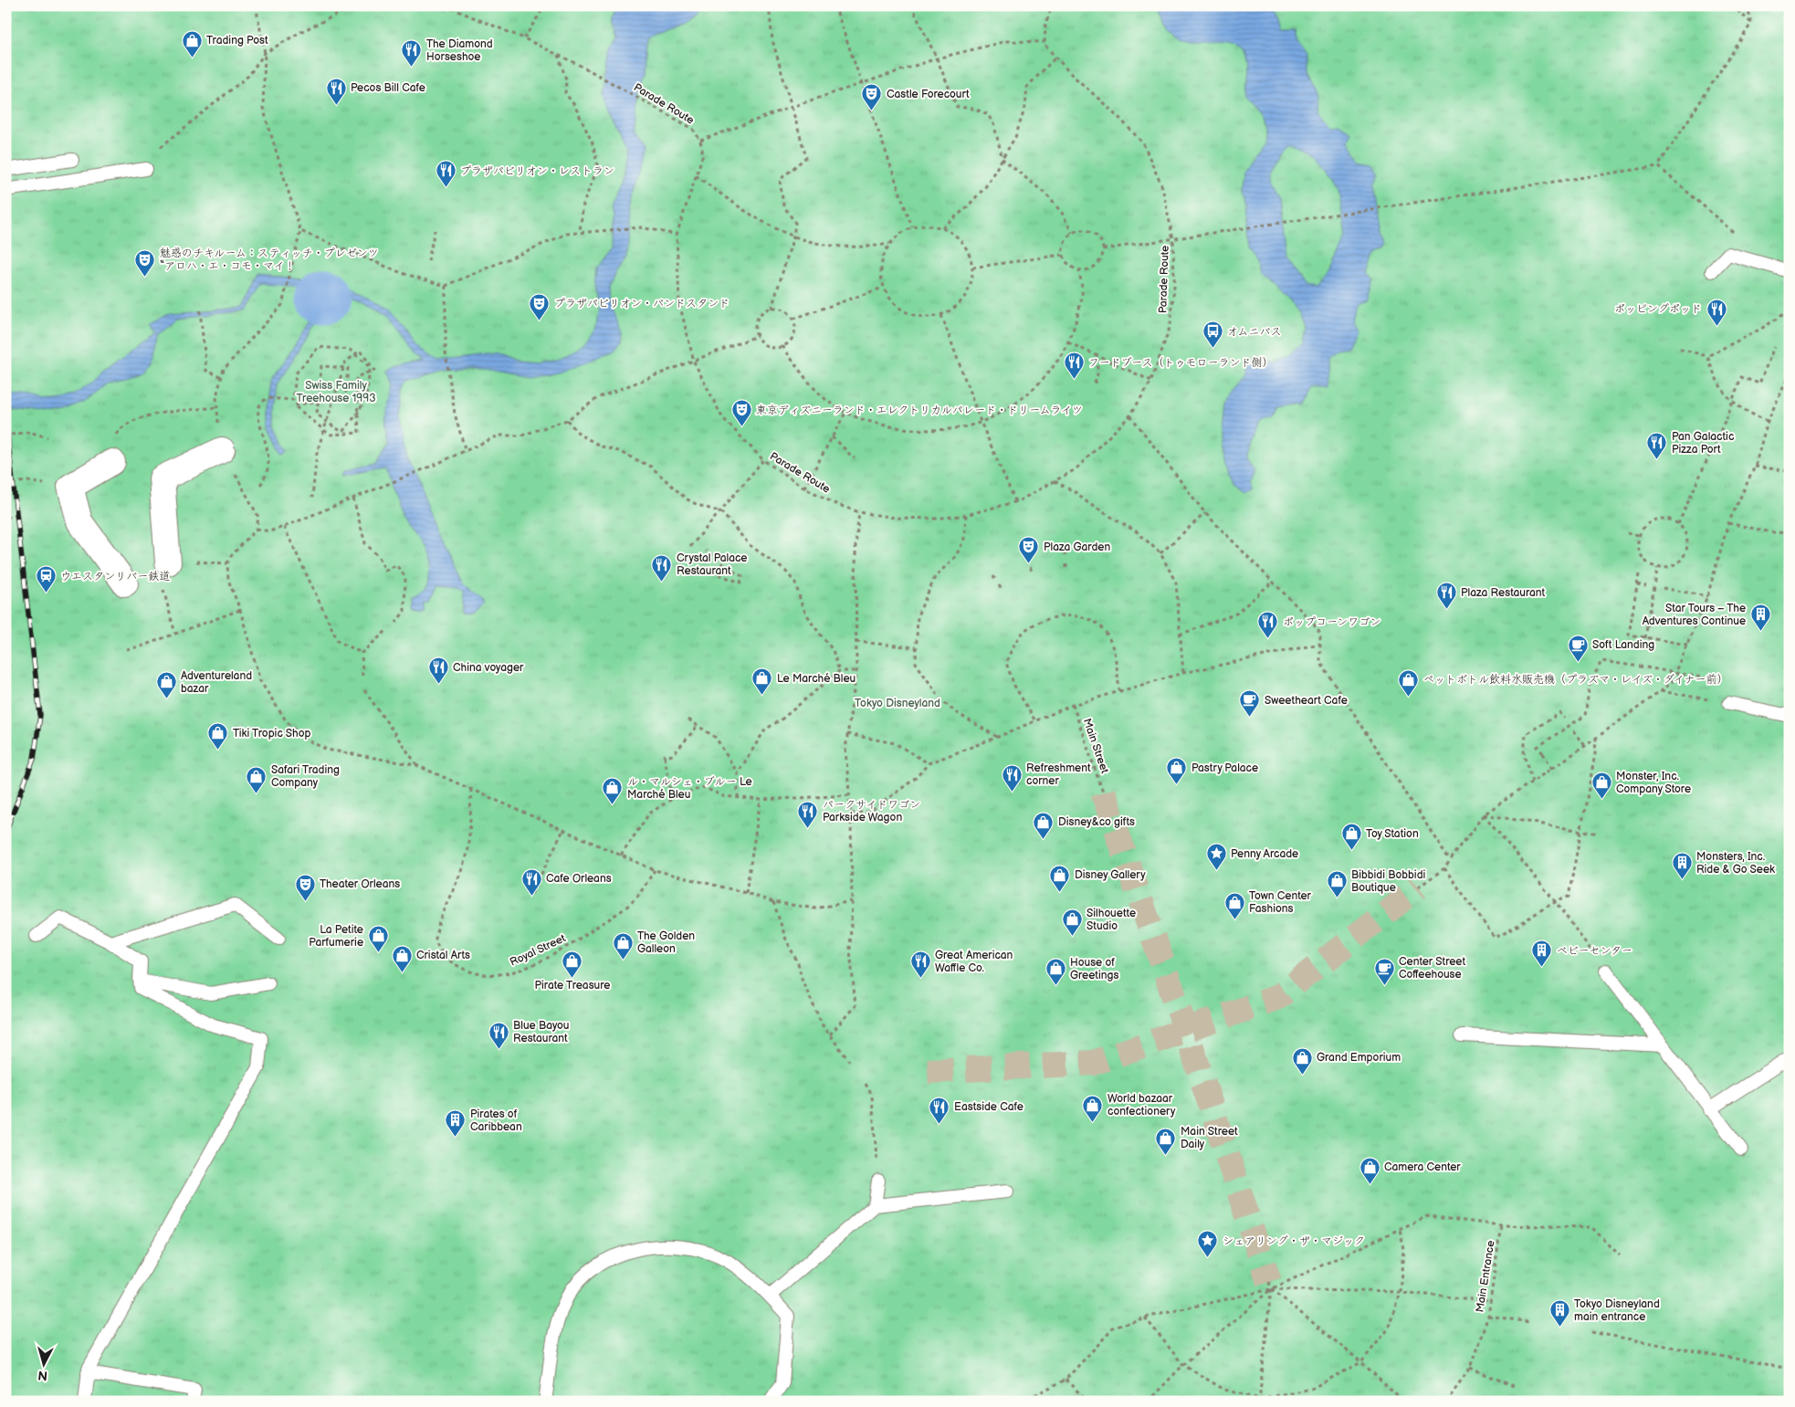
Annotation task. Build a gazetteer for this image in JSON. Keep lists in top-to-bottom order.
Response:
{
  "streets": {
    "path": [
      "Parade Route",
      "Main Street",
      "Royal Street",
      "Main Entrance"
    ]
  },
  "parks": ["Swiss Family Treehouse 1993", "Tokyo Disneyland"],
  "places": {
    "shop": [
      "Trading Post",
      "Le Marché Bleu",
      "ペットボトル飲料水販売機（プラズマ・レイズ・ダイナー前）",
      "Adventureland bazar",
      "Tiki Tropic Shop",
      "Pastry Palace",
      "Safari Trading Company",
      "Monster, Inc. Company Store",
      "ル・マルシェ・ブルー Le Marché Bleu",
      "Disney&co gifts",
      "Toy Station",
      "Disney Gallery",
      "Bibbidi Bobbidi Boutique",
      "Town Center Fashions",
      "Silhouette Studio",
      "La Petite Parfumerie",
      "The Golden Galleon",
      "Cristal Arts",
      "Pirate Treasure",
      "House of Greetings",
      "Grand Emporium",
      "World bazaar confectionery",
      "Main Street Daily",
      "Camera Center"
    ],
    "restaurant": [
      "The Diamond Horseshoe",
      "Pecos Bill Cafe",
      "プラザパビリオン・レストラン",
      "ポッピングポッド",
      "フードブース（トゥモローランド側）",
      "Pan Galactic Pizza Port",
      "Crystal Palace Restaurant",
      "Plaza Restaurant",
      "ポップコーンワゴン",
      "China voyager",
      "Refreshment corner",
      "パークサイドワゴン Parkside Wagon",
      "Cafe Orleans",
      "Great American Waffle Co.",
      "Blue Bayou Restaurant",
      "Eastside Cafe"
    ],
    "theatre": [
      "Castle Forecourt",
      "魅惑のチキルーム：スティッチ・プレゼンツ “アロハ・エ・コモ・マイ！",
      "プラザパビリオン・バンドスタンド",
      "東京ディズニーランド・エレクトリカルパレード・ドリームライツ",
      "Plaza Garden",
      "Theater Orleans"
    ],
    "bus stop": ["オムニバス"],
    "station": ["ウエスタンリバー鉄道"],
    "building": [
      "Star Tours – The Adventures Continue",
      "Monsters, Inc. Ride & Go Seek",
      "ベビーセンター",
      "Pirates of Caribbean",
      "Tokyo Disneyland main entrance"
    ],
    "cafe": ["Soft Landing", "Sweetheart Cafe", "Center Street Coffeehouse"],
    "place": ["Penny Arcade", "シェアリング・ザ・マジック"]
  },
  "north": "bottom"
}
